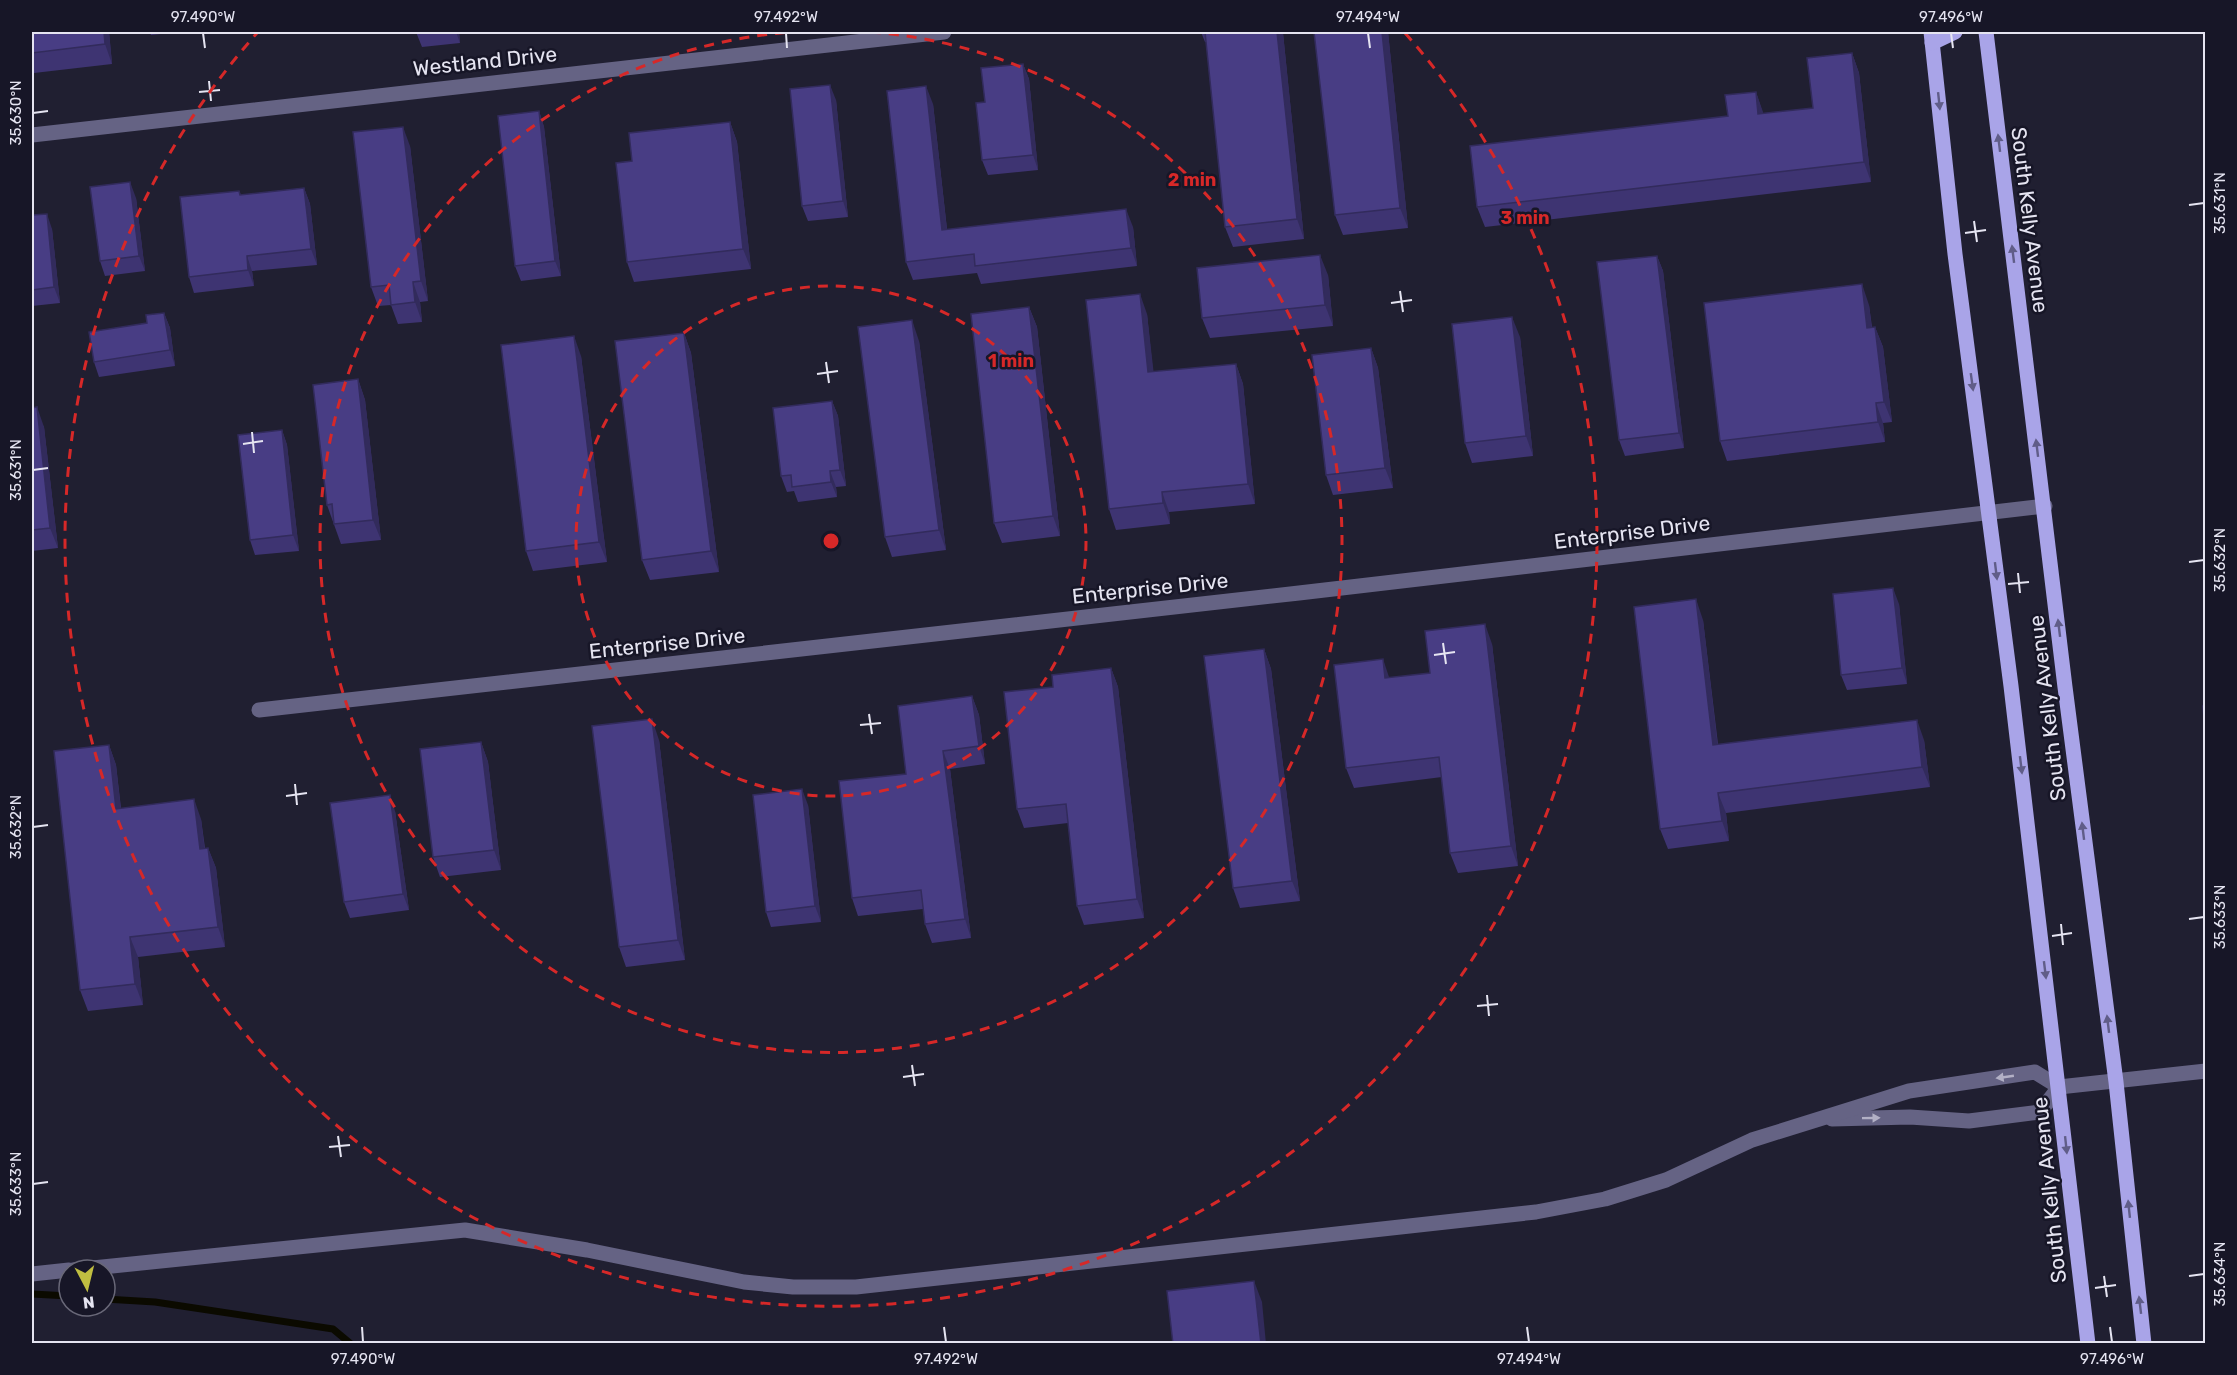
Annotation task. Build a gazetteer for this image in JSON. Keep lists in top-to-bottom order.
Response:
{
  "streets": {
    "main road": ["South Kelly Avenue"],
    "street": ["Westland Drive", "Enterprise Drive"]
  },
  "crossings": [
    ["South Kelly Avenue", "Enterprise Drive"]
  ],
  "north": "bottom",
  "coordinates": [
    "97.490°W",
    "97.492°W",
    "97.494°W",
    "97.496°W",
    "35.630°N",
    "35.631°N",
    "35.632°N",
    "35.633°N",
    "35.634°N"
  ],
  "rings": ["2 min", "3 min", "1 min"]
}
